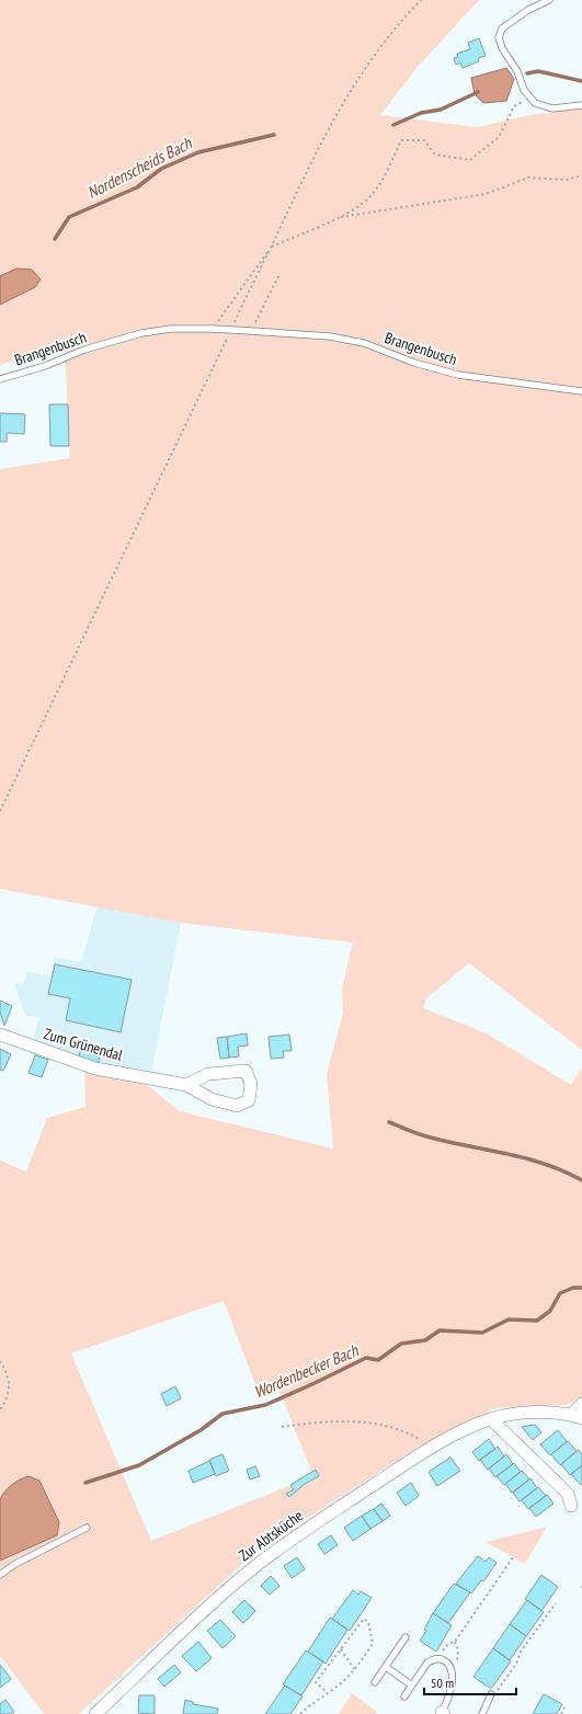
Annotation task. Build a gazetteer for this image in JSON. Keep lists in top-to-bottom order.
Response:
{
  "streets": {
    "street": ["Zum Grünendal", "Zur Abtsküche"],
    "lane": ["Brangenbusch"]
  },
  "water": ["Nordenscheids Bach", "Wordenbecker Bach"],
  "scale_bar": "50 m"
}
